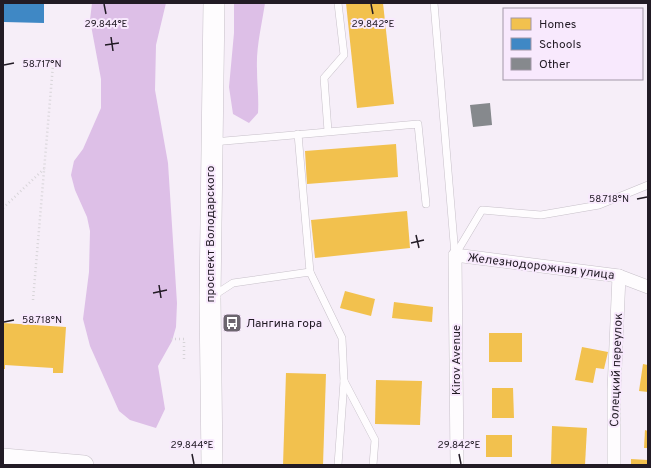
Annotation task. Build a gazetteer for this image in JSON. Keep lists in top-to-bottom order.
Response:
{
  "streets": {
    "main road": ["проспект Володарского"],
    "street": ["Железнодорожная улица", "Kirov Avenue", "Солецкий переулок"]
  },
  "crossings": [
    ["Железнодорожная улица", "Kirov Avenue"],
    ["Железнодорожная улица", "Солецкий переулок"]
  ],
  "places": {
    "bus stop": ["Лангина гора"]
  },
  "legend": ["Homes", "Schools", "Other"],
  "coordinates": [
    "29.844°E",
    "29.842°E",
    "58.717°N",
    "58.718°N"
  ]
}
